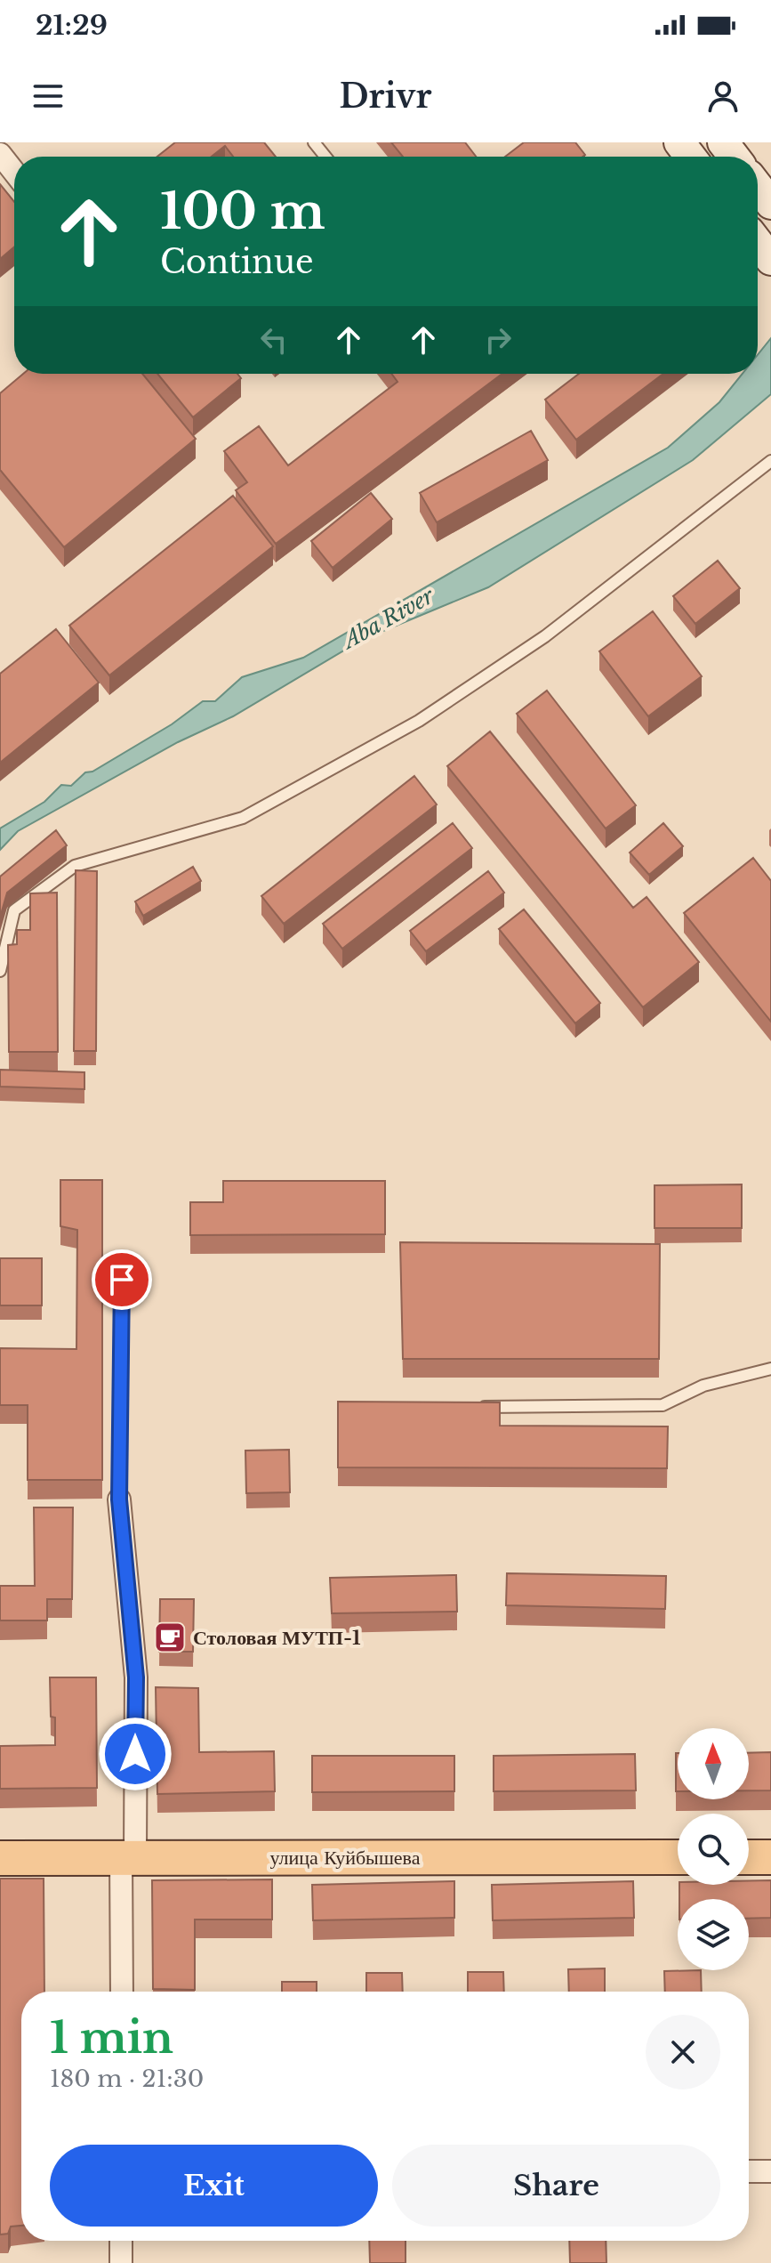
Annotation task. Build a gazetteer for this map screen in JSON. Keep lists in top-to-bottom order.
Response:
{
  "streets": {
    "main road": ["улица Куйбышева"]
  },
  "water": ["Aba River"],
  "places": {
    "cafe": ["Столовая МУТП-1"]
  },
  "north": "top",
  "page": {
    "status": "21:29",
    "header": "Drivr",
    "turn": ["100 m", "Continue"],
    "heading": ["1 min", "180 m · 21:30"],
    "buttons": ["Exit", "Share"]
  }
}
